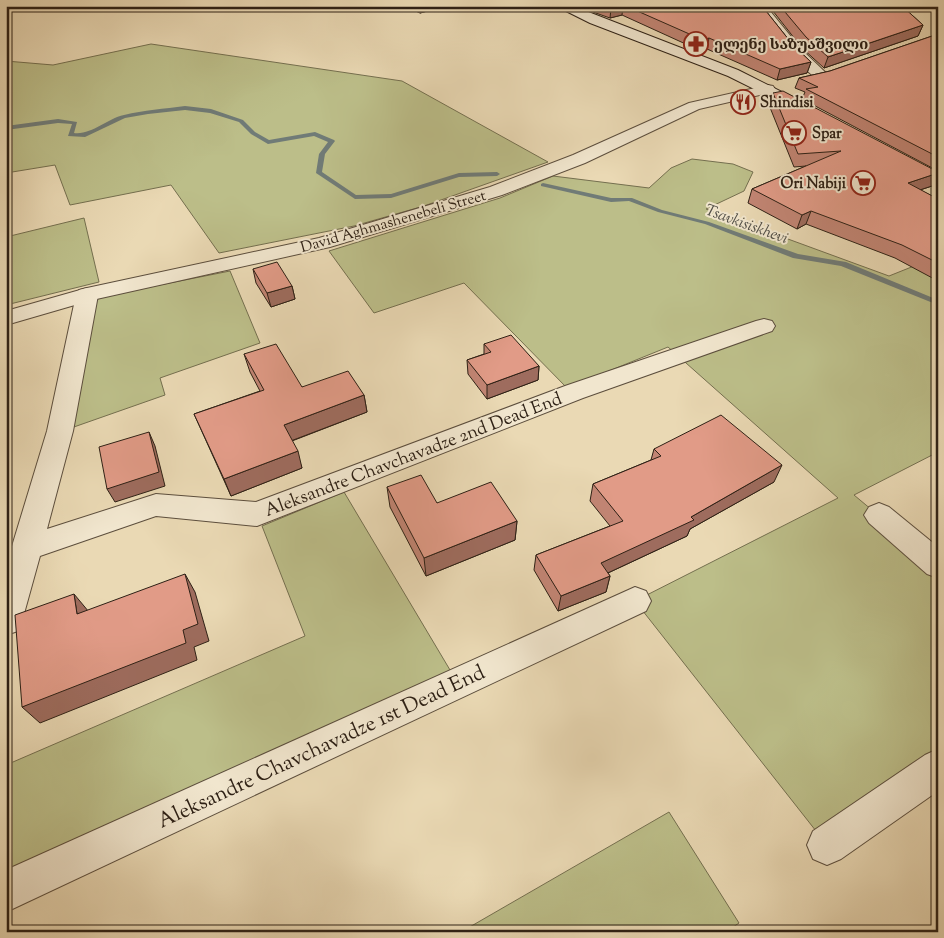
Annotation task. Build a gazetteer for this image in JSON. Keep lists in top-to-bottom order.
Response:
{
  "streets": {
    "street": ["David Aghmashenebeli Street", "Aleksandre Chavchavadze 2nd Dead End", "Aleksandre Chavchavadze 1st Dead End"]
  },
  "water": ["Tsavkisiskhevi"],
  "places": {
    "pharmacy": ["ელენე საზუაშვილი"],
    "restaurant": ["Shindisi"],
    "supermarket": ["Spar", "Ori Nabiji"]
  }
}
